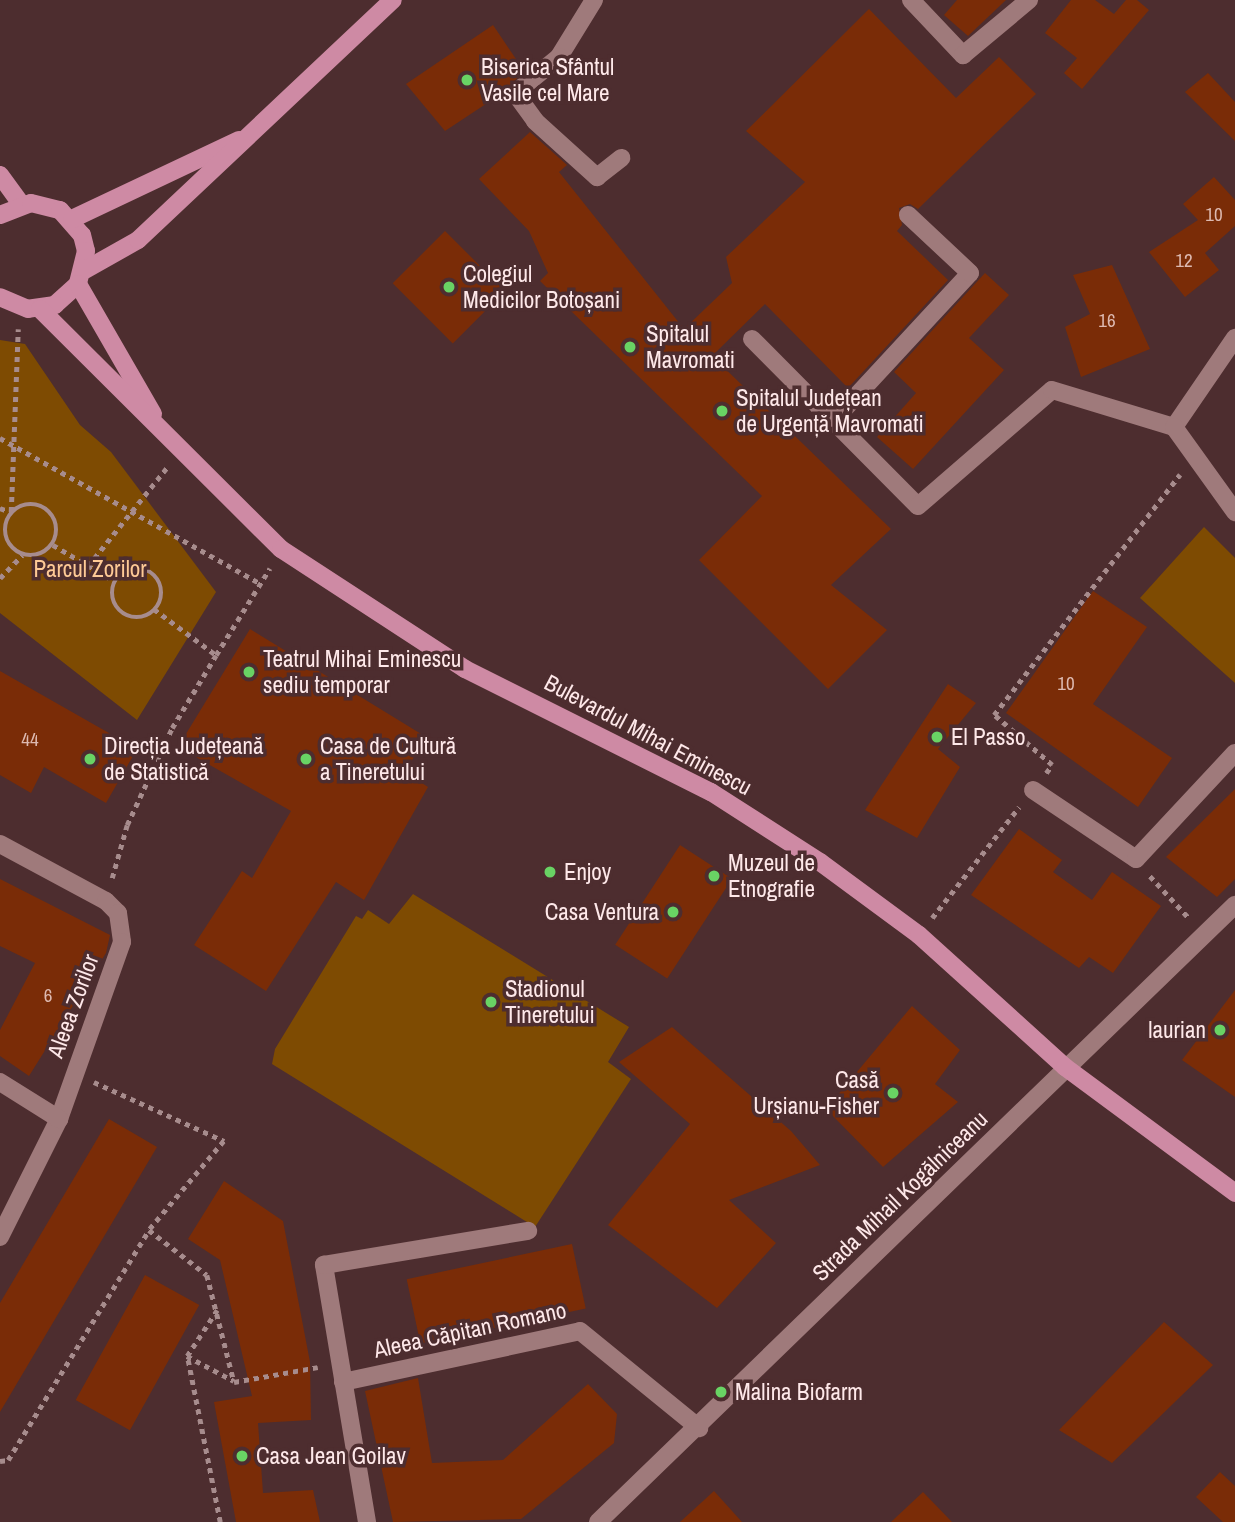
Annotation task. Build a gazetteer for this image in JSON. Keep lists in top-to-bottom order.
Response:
{
  "streets": {
    "main road": ["Bulevardul Mihai Eminescu"],
    "street": ["Aleea Zorilor", "Strada Mihail Kogălniceanu", "Aleea Căpitan Romano"]
  },
  "crossings": [
    ["Bulevardul Mihai Eminescu", "Strada Mihail Kogălniceanu"],
    ["Strada Mihail Kogălniceanu", "Aleea Căpitan Romano"]
  ],
  "parks": ["Parcul Zorilor"],
  "places": [
    "Biserica Sfântul Vasile cel Mare",
    "Colegiul Medicilor Botoșani",
    "Spitalul Mavromati",
    "Spitalul Județean de Urgență Mavromati",
    "Teatrul Mihai Eminescu sediu temporar",
    "El Passo",
    "Direcția Județeană de Statistică",
    "Casa de Cultură a Tineretului",
    "Enjoy",
    "Muzeul de Etnografie",
    "Casa Ventura",
    "Stadionul Tineretului",
    "laurian",
    "Casă Urșianu-Fisher",
    "Malina Biofarm",
    "Casa Jean Goilav"
  ],
  "house_numbers": [
    "10",
    "12",
    "16",
    "10",
    "44",
    "6"
  ]
}
